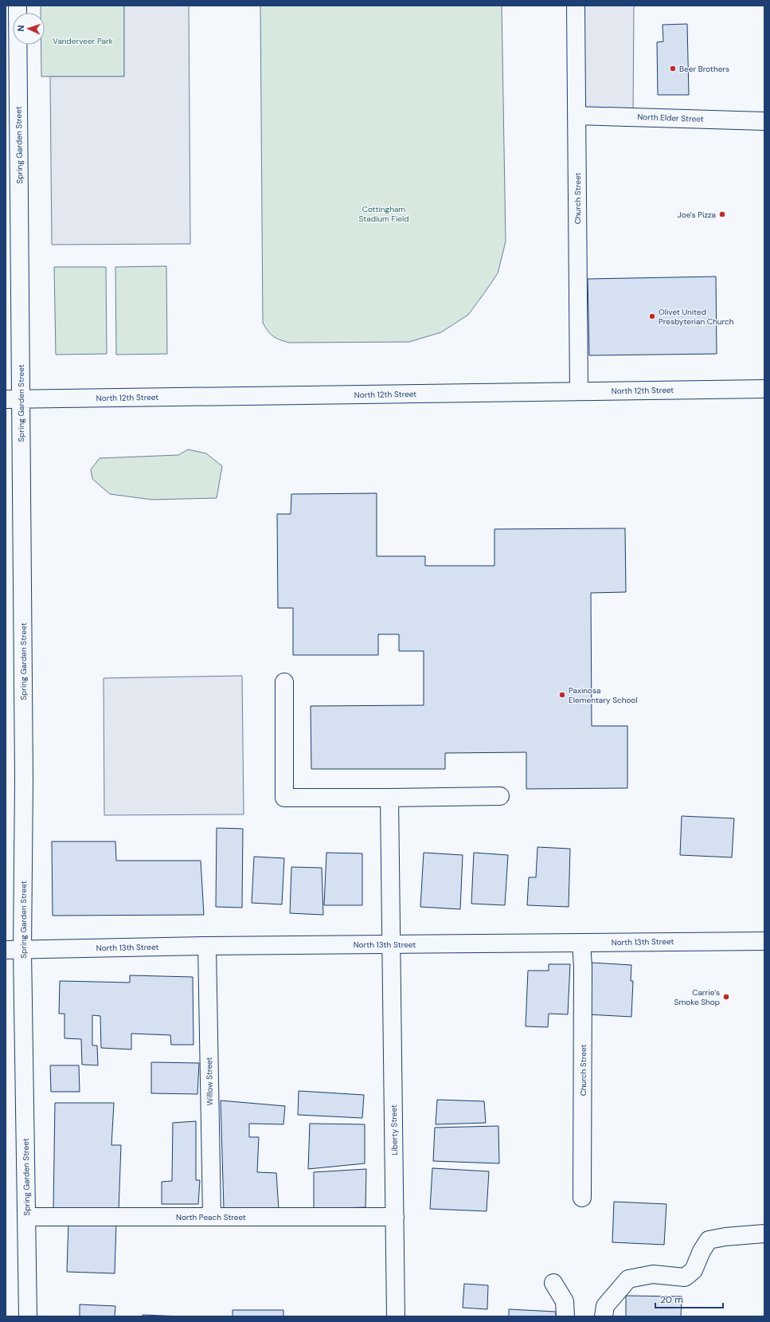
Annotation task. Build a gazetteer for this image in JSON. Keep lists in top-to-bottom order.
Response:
{
  "streets": {
    "street": [
      "North Elder Street",
      "Spring Garden Street",
      "Church Street",
      "North 12th Street",
      "North 13th Street",
      "Willow Street",
      "Liberty Street",
      "North Peach Street"
    ]
  },
  "crossings": [
    ["North Elder Street", "Church Street"],
    ["Spring Garden Street", "North 12th Street"],
    ["Spring Garden Street", "North 13th Street"],
    ["Spring Garden Street", "North Peach Street"],
    ["Church Street", "North 12th Street"],
    ["Church Street", "North 13th Street"],
    ["North 13th Street", "Willow Street"],
    ["North 13th Street", "Liberty Street"],
    ["Willow Street", "North Peach Street"],
    ["Liberty Street", "North Peach Street"]
  ],
  "parks": ["Vanderveer Park", "Cottingham Stadium Field"],
  "places": [
    "Beer Brothers",
    "Joe's Pizza",
    "Olivet United Presbyterian Church",
    "Paxinosa Elementary School",
    "Carrie’s Smoke Shop"
  ],
  "scale_bar": "20 m",
  "north": "left"
}
